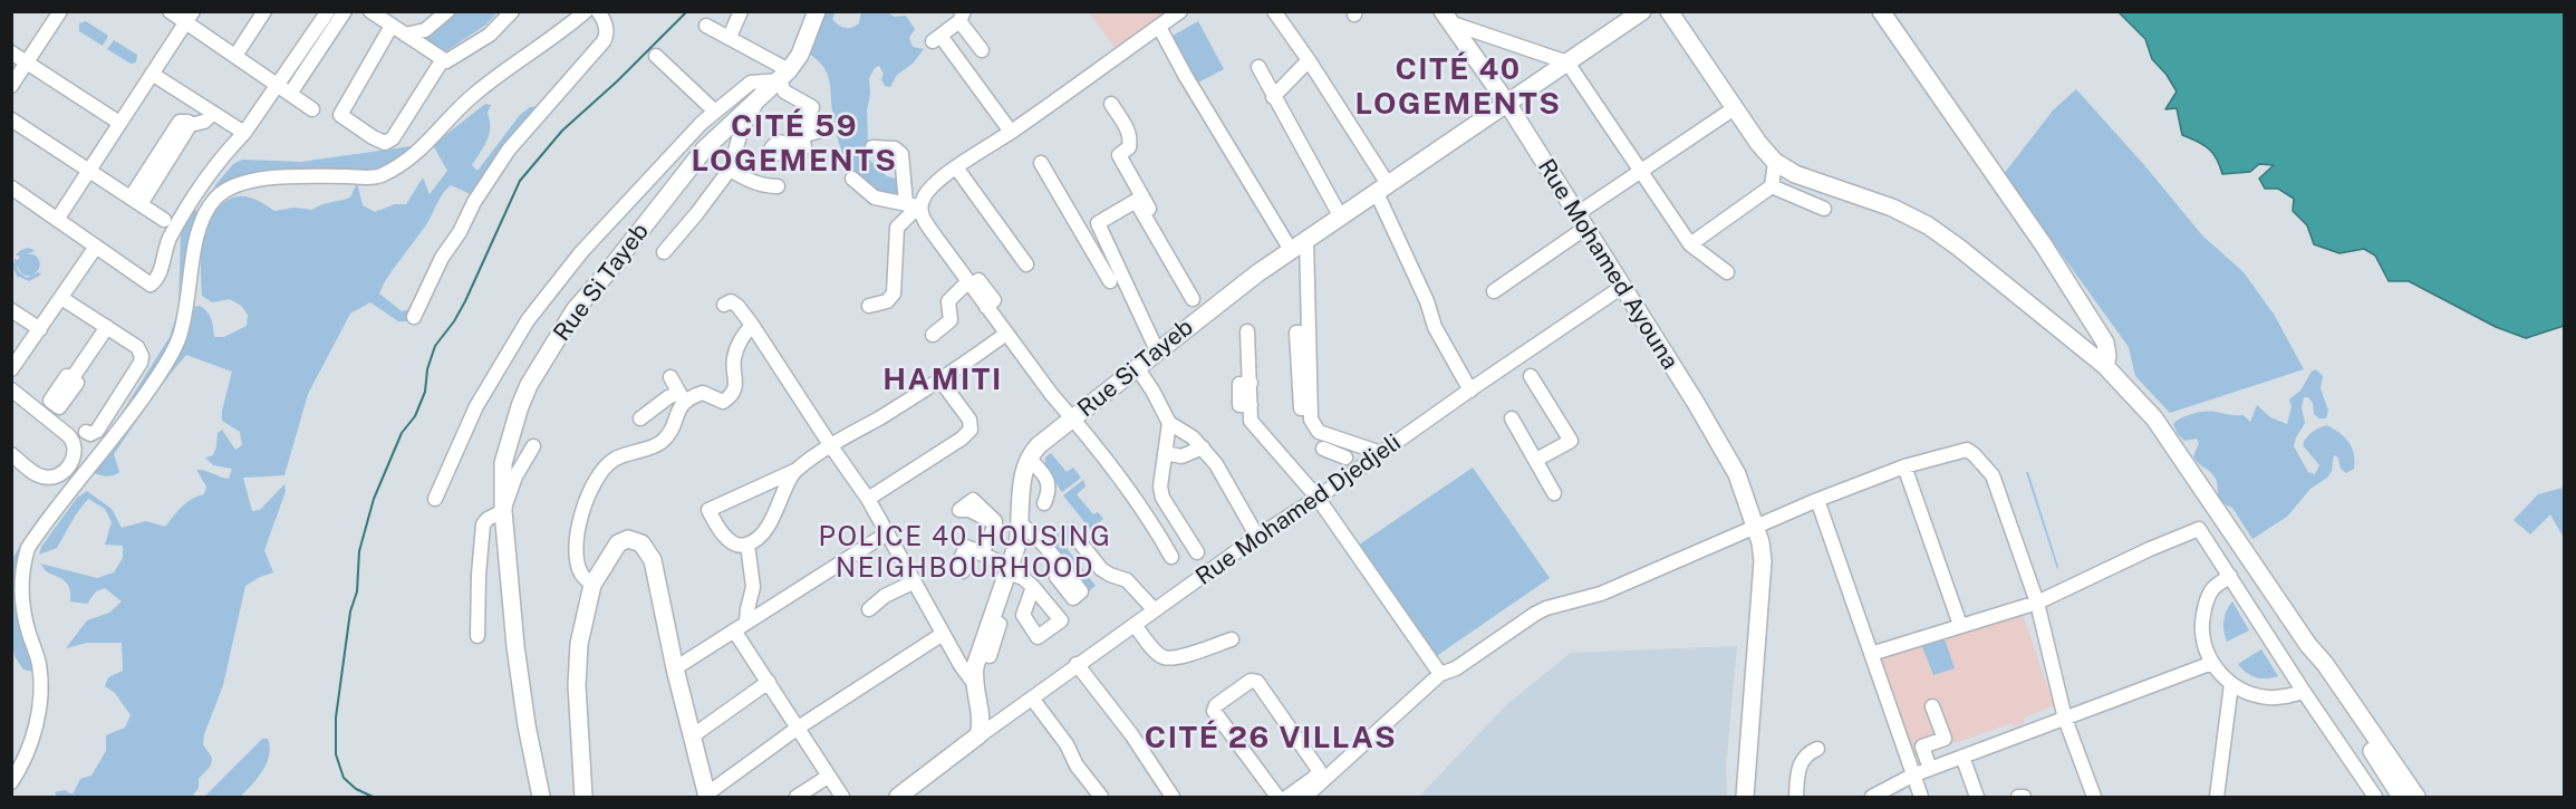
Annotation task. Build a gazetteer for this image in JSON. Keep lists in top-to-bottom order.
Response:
{
  "streets": {
    "main road": ["Rue Mohamed Ayouna", "Rue Si Tayeb"],
    "street": ["Rue Mohamed Djedjeli"]
  },
  "crossings": [
    ["Rue Mohamed Ayouna", "Rue Si Tayeb"],
    ["Rue Mohamed Ayouna", "Rue Mohamed Djedjeli"]
  ],
  "districts": [
    "CITÉ 40 LOGEMENTS",
    "CITÉ 59 LOGEMENTS",
    "HAMITI",
    "POLICE 40 HOUSING NEIGHBOURHOOD",
    "CITÉ 26 VILLAS"
  ]
}
